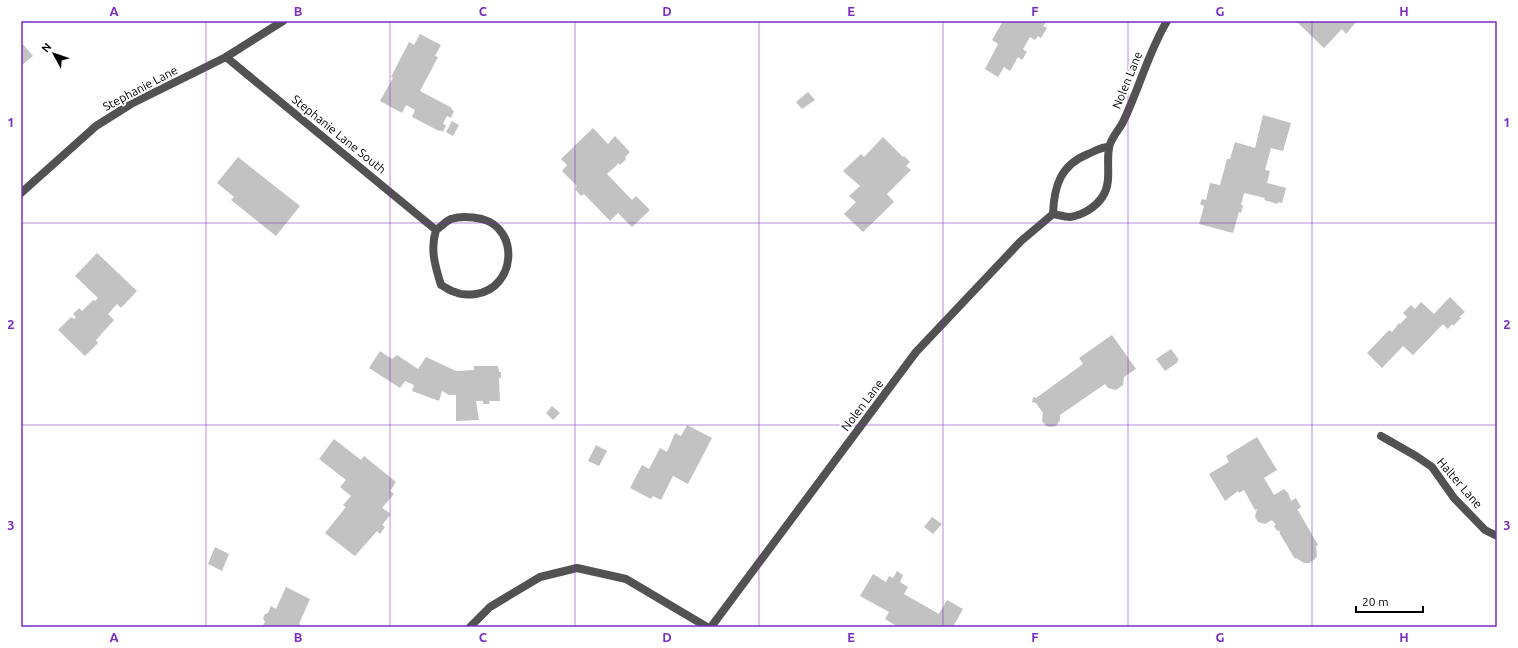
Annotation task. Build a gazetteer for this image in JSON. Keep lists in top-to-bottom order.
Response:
{
  "streets": {
    "street": [
      "Nolen Lane",
      "Stephanie Lane",
      "Stephanie Lane South",
      "Halter Lane"
    ]
  },
  "crossings": [
    ["Stephanie Lane", "Stephanie Lane South"]
  ],
  "scale_bar": "20 m",
  "north": "top left",
  "grid": {
    "columns": [
      "A",
      "B",
      "C",
      "D",
      "E",
      "F",
      "G",
      "H"
    ],
    "rows": ["1", "2", "3"]
  }
}
